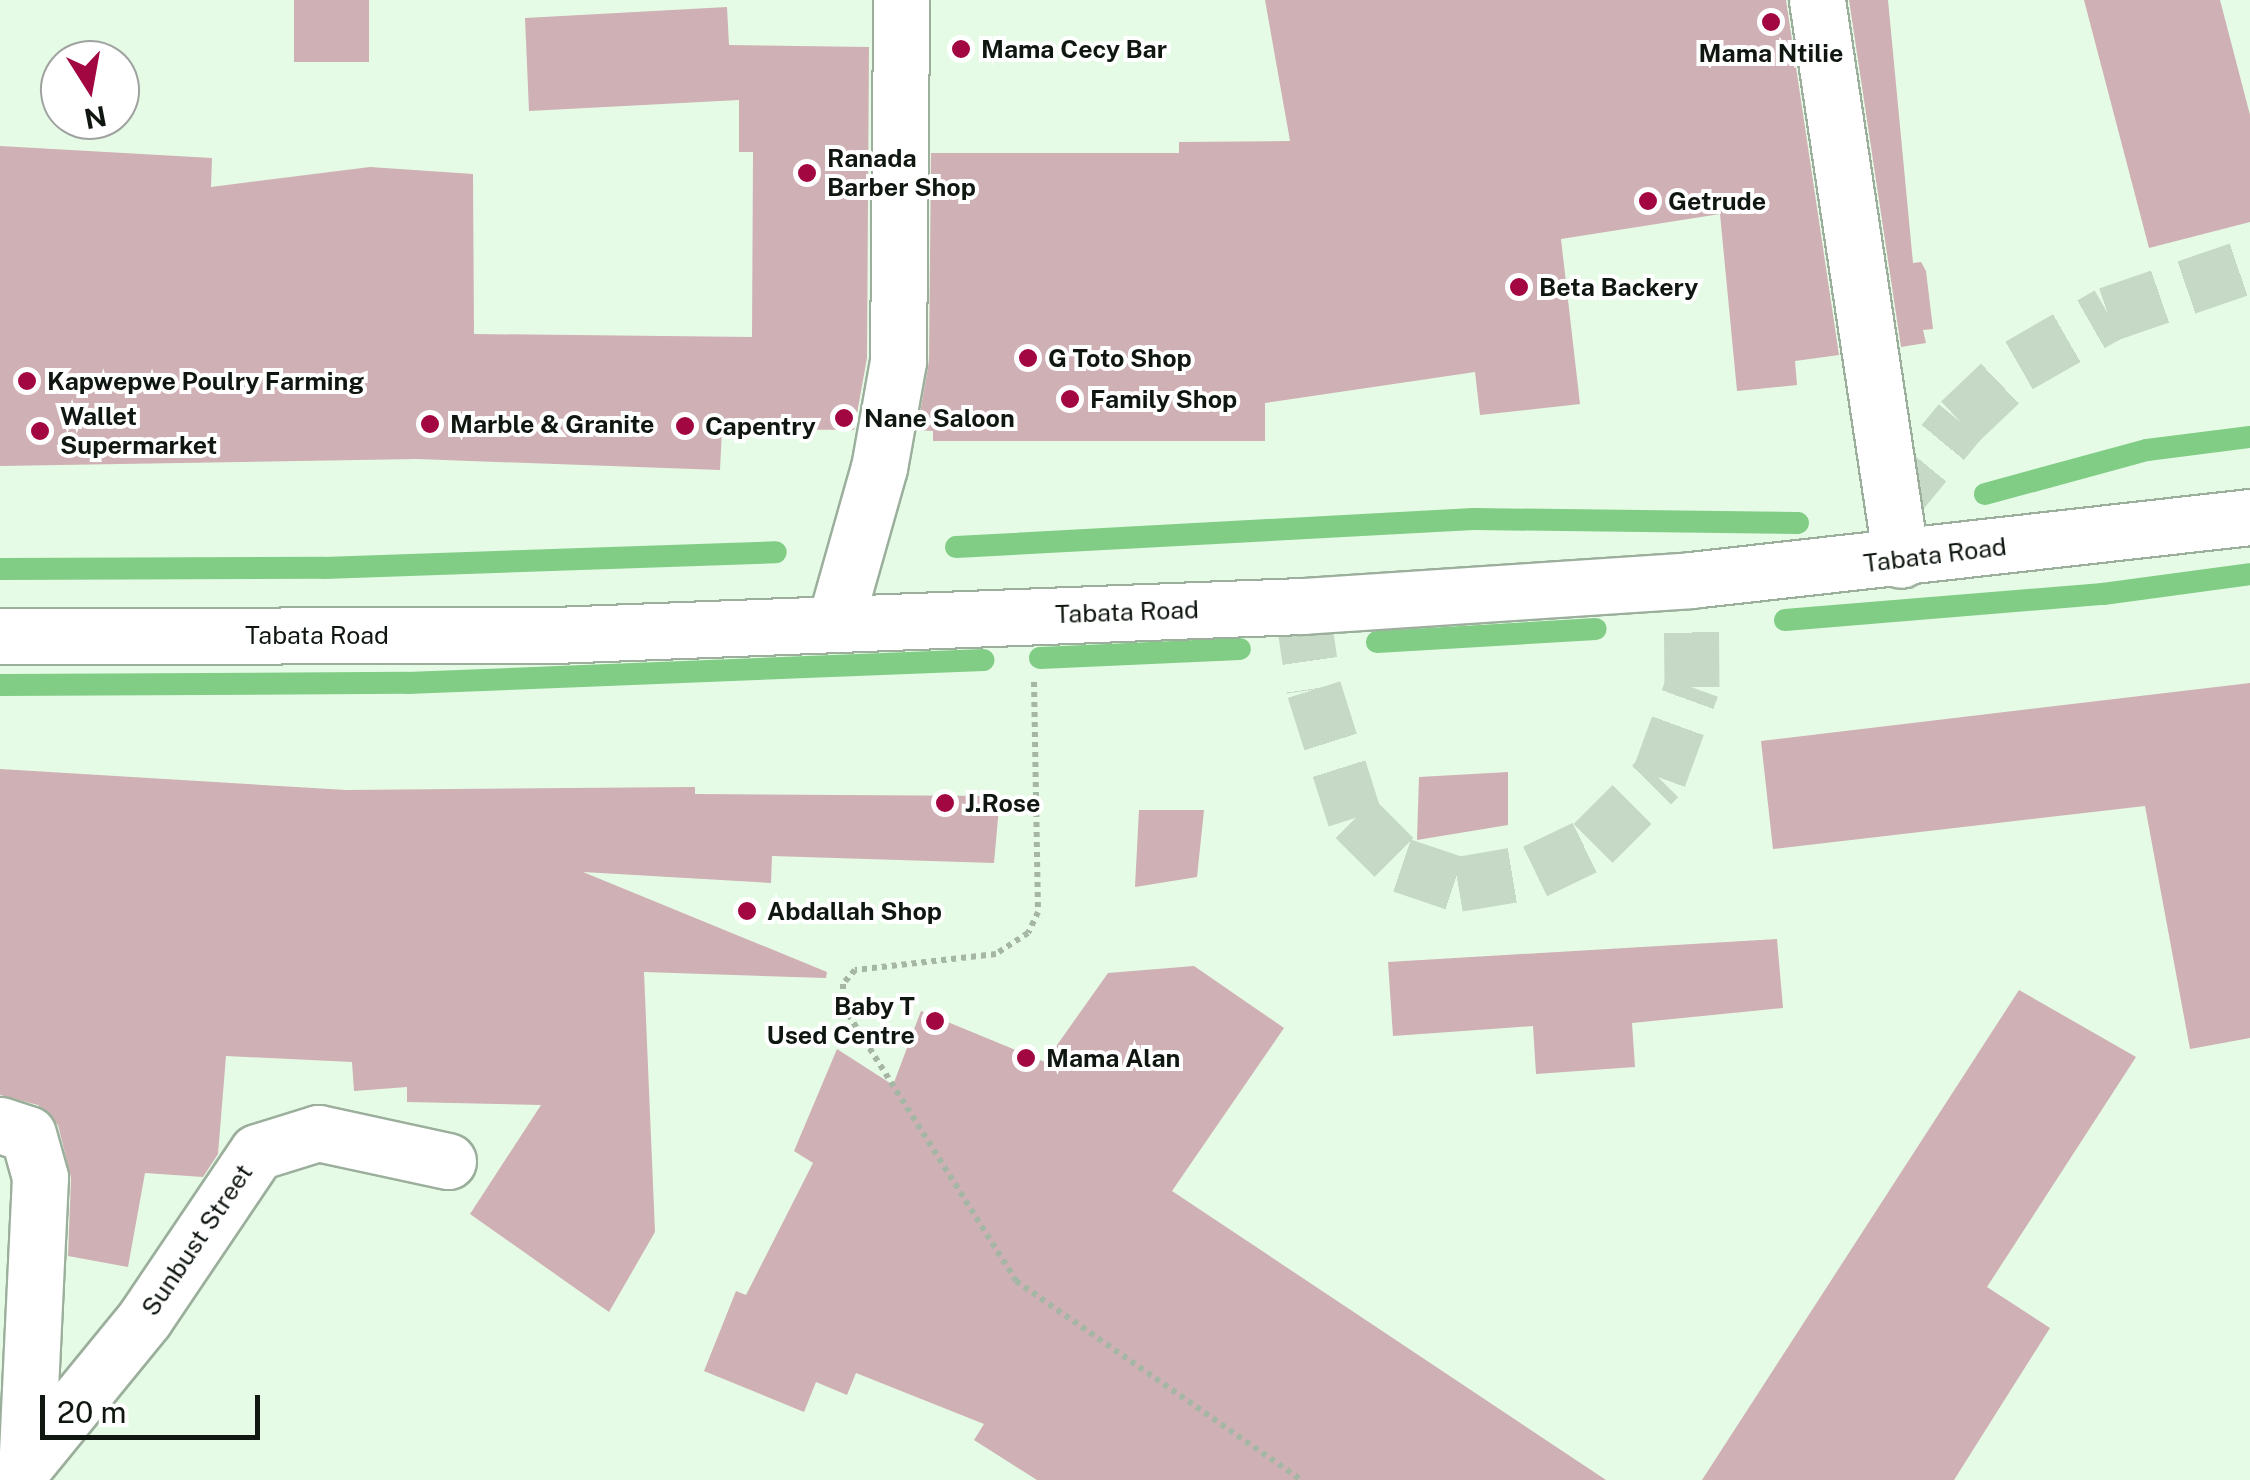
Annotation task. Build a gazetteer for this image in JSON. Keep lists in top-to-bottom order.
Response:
{
  "streets": {
    "main road": ["Tabata Road", "Sunbust Street"]
  },
  "places": [
    "Mama Ntilie",
    "Mama Cecy Bar",
    "Ranada Barber Shop",
    "Getrude",
    "Beta Backery",
    "G Toto Shop",
    "Kapwepwe Poulry Farming",
    "Family Shop",
    "Nane Saloon",
    "Marble & Granite",
    "Capentry",
    "Wallet Supermarket",
    "J.Rose",
    "Abdallah Shop",
    "Baby T Used Centre",
    "Mama Alan"
  ],
  "scale_bar": "20 m",
  "north": "bottom"
}
